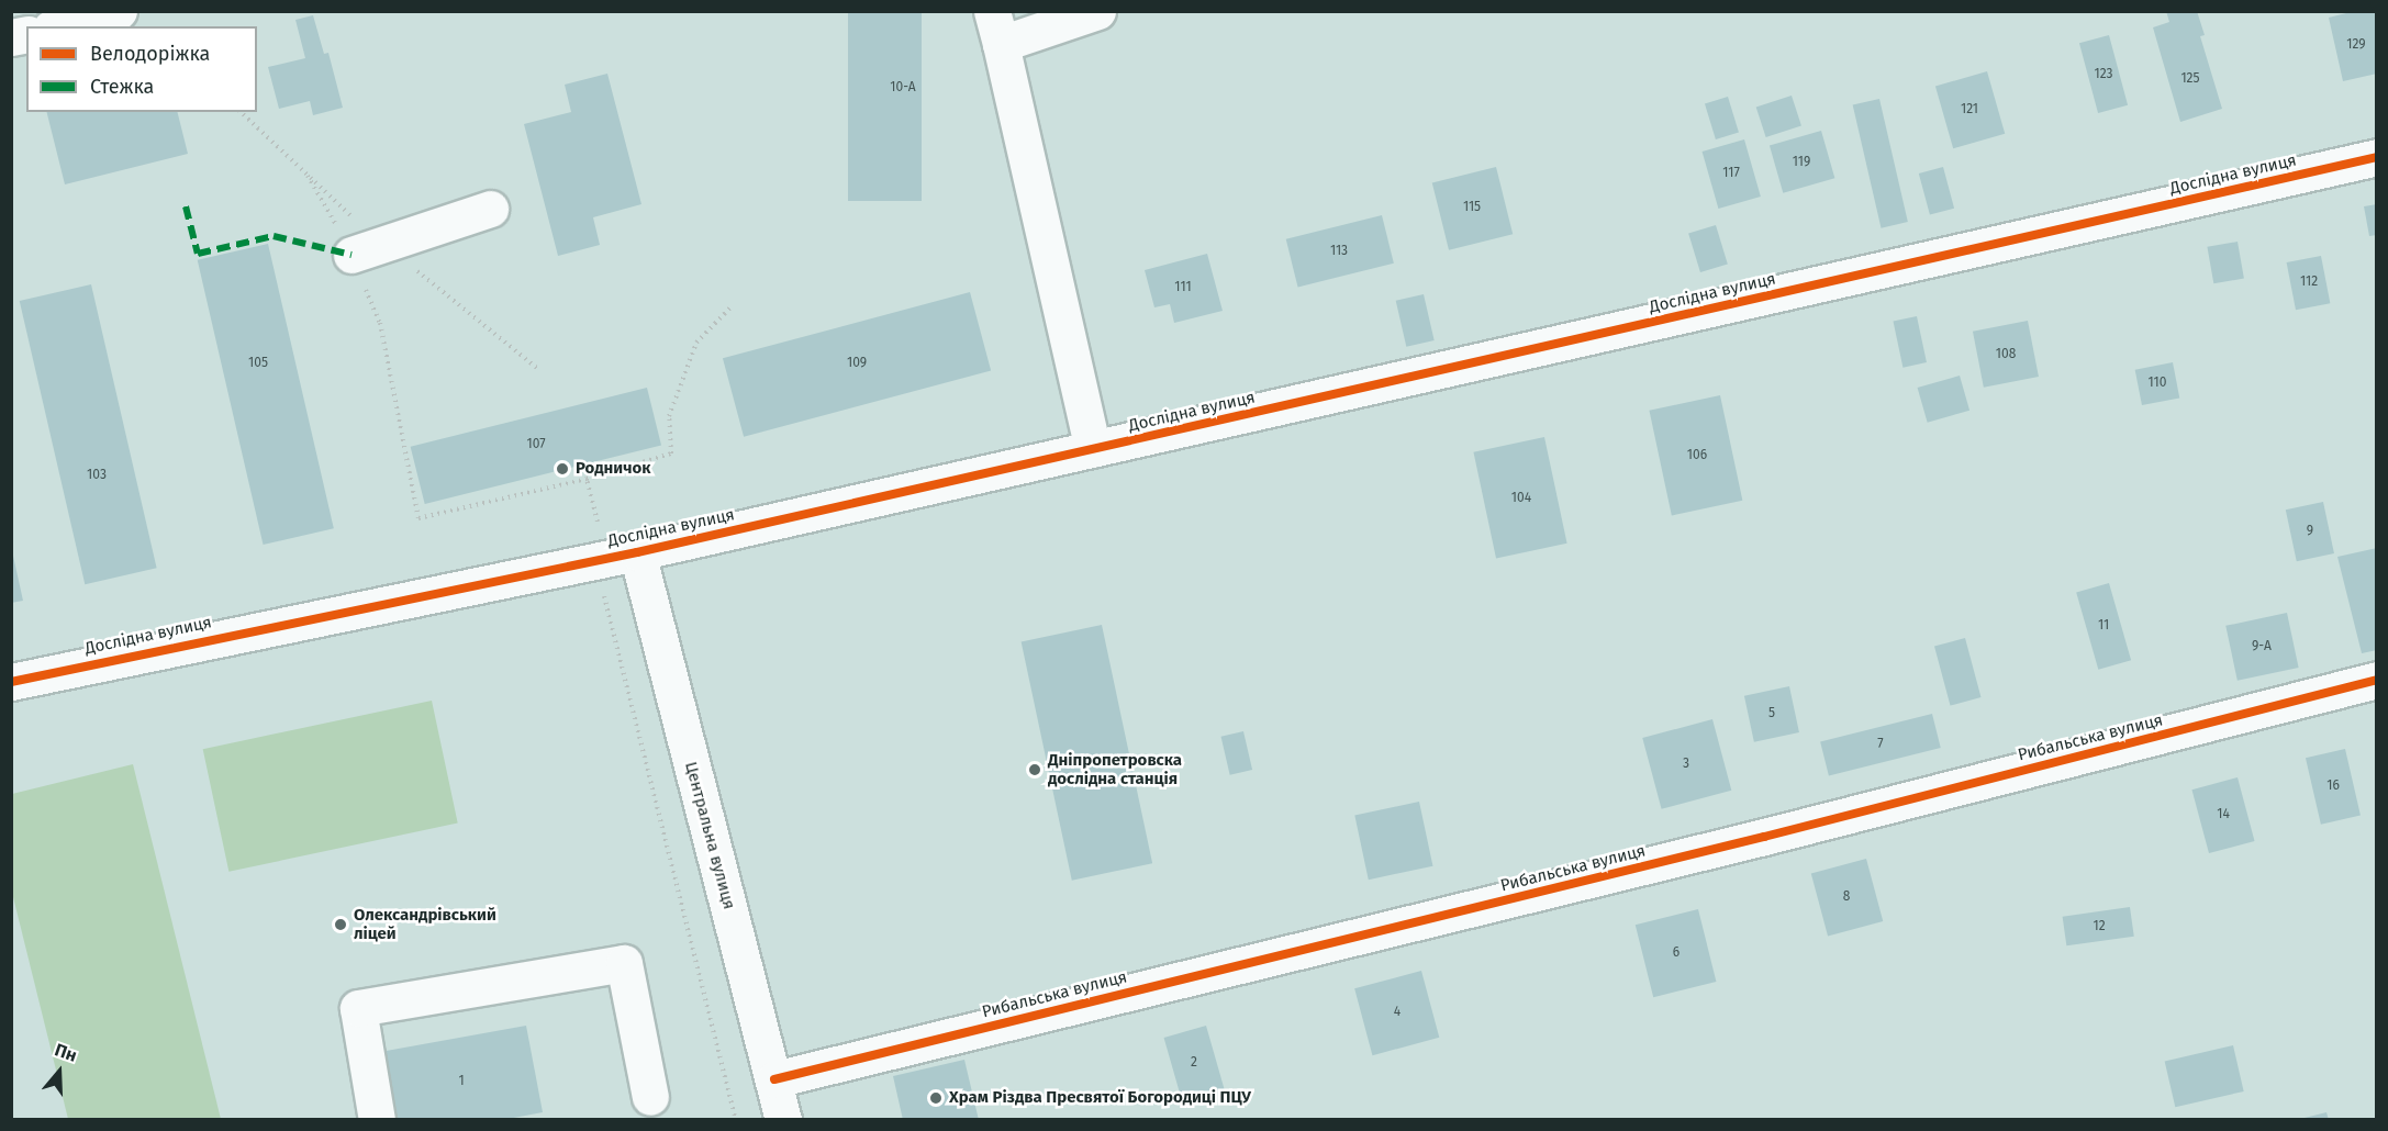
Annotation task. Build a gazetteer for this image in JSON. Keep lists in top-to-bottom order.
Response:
{
  "streets": {
    "street": ["Дослідна вулиця", "Рибальська вулиця", "Центральна вулиця"]
  },
  "crossings": [
    ["Дослідна вулиця", "Центральна вулиця"],
    ["Рибальська вулиця", "Центральна вулиця"]
  ],
  "places": [
    "Родничок",
    "Дніпропетровска дослідна станція",
    "Олександрівський ліцей",
    "Храм Різдва Пресвятої Богородиці ПЦУ"
  ],
  "house_numbers": [
    "129",
    "123",
    "125",
    "10-А",
    "121",
    "119",
    "117",
    "115",
    "113",
    "112",
    "111",
    "108",
    "105",
    "109",
    "110",
    "107",
    "106",
    "103",
    "104",
    "9",
    "11",
    "9-А",
    "5",
    "7",
    "3",
    "16",
    "14",
    "8",
    "12",
    "6",
    "4",
    "2",
    "1"
  ],
  "legend": ["Велодоріжка", "Стежка"],
  "north": "top"
}
